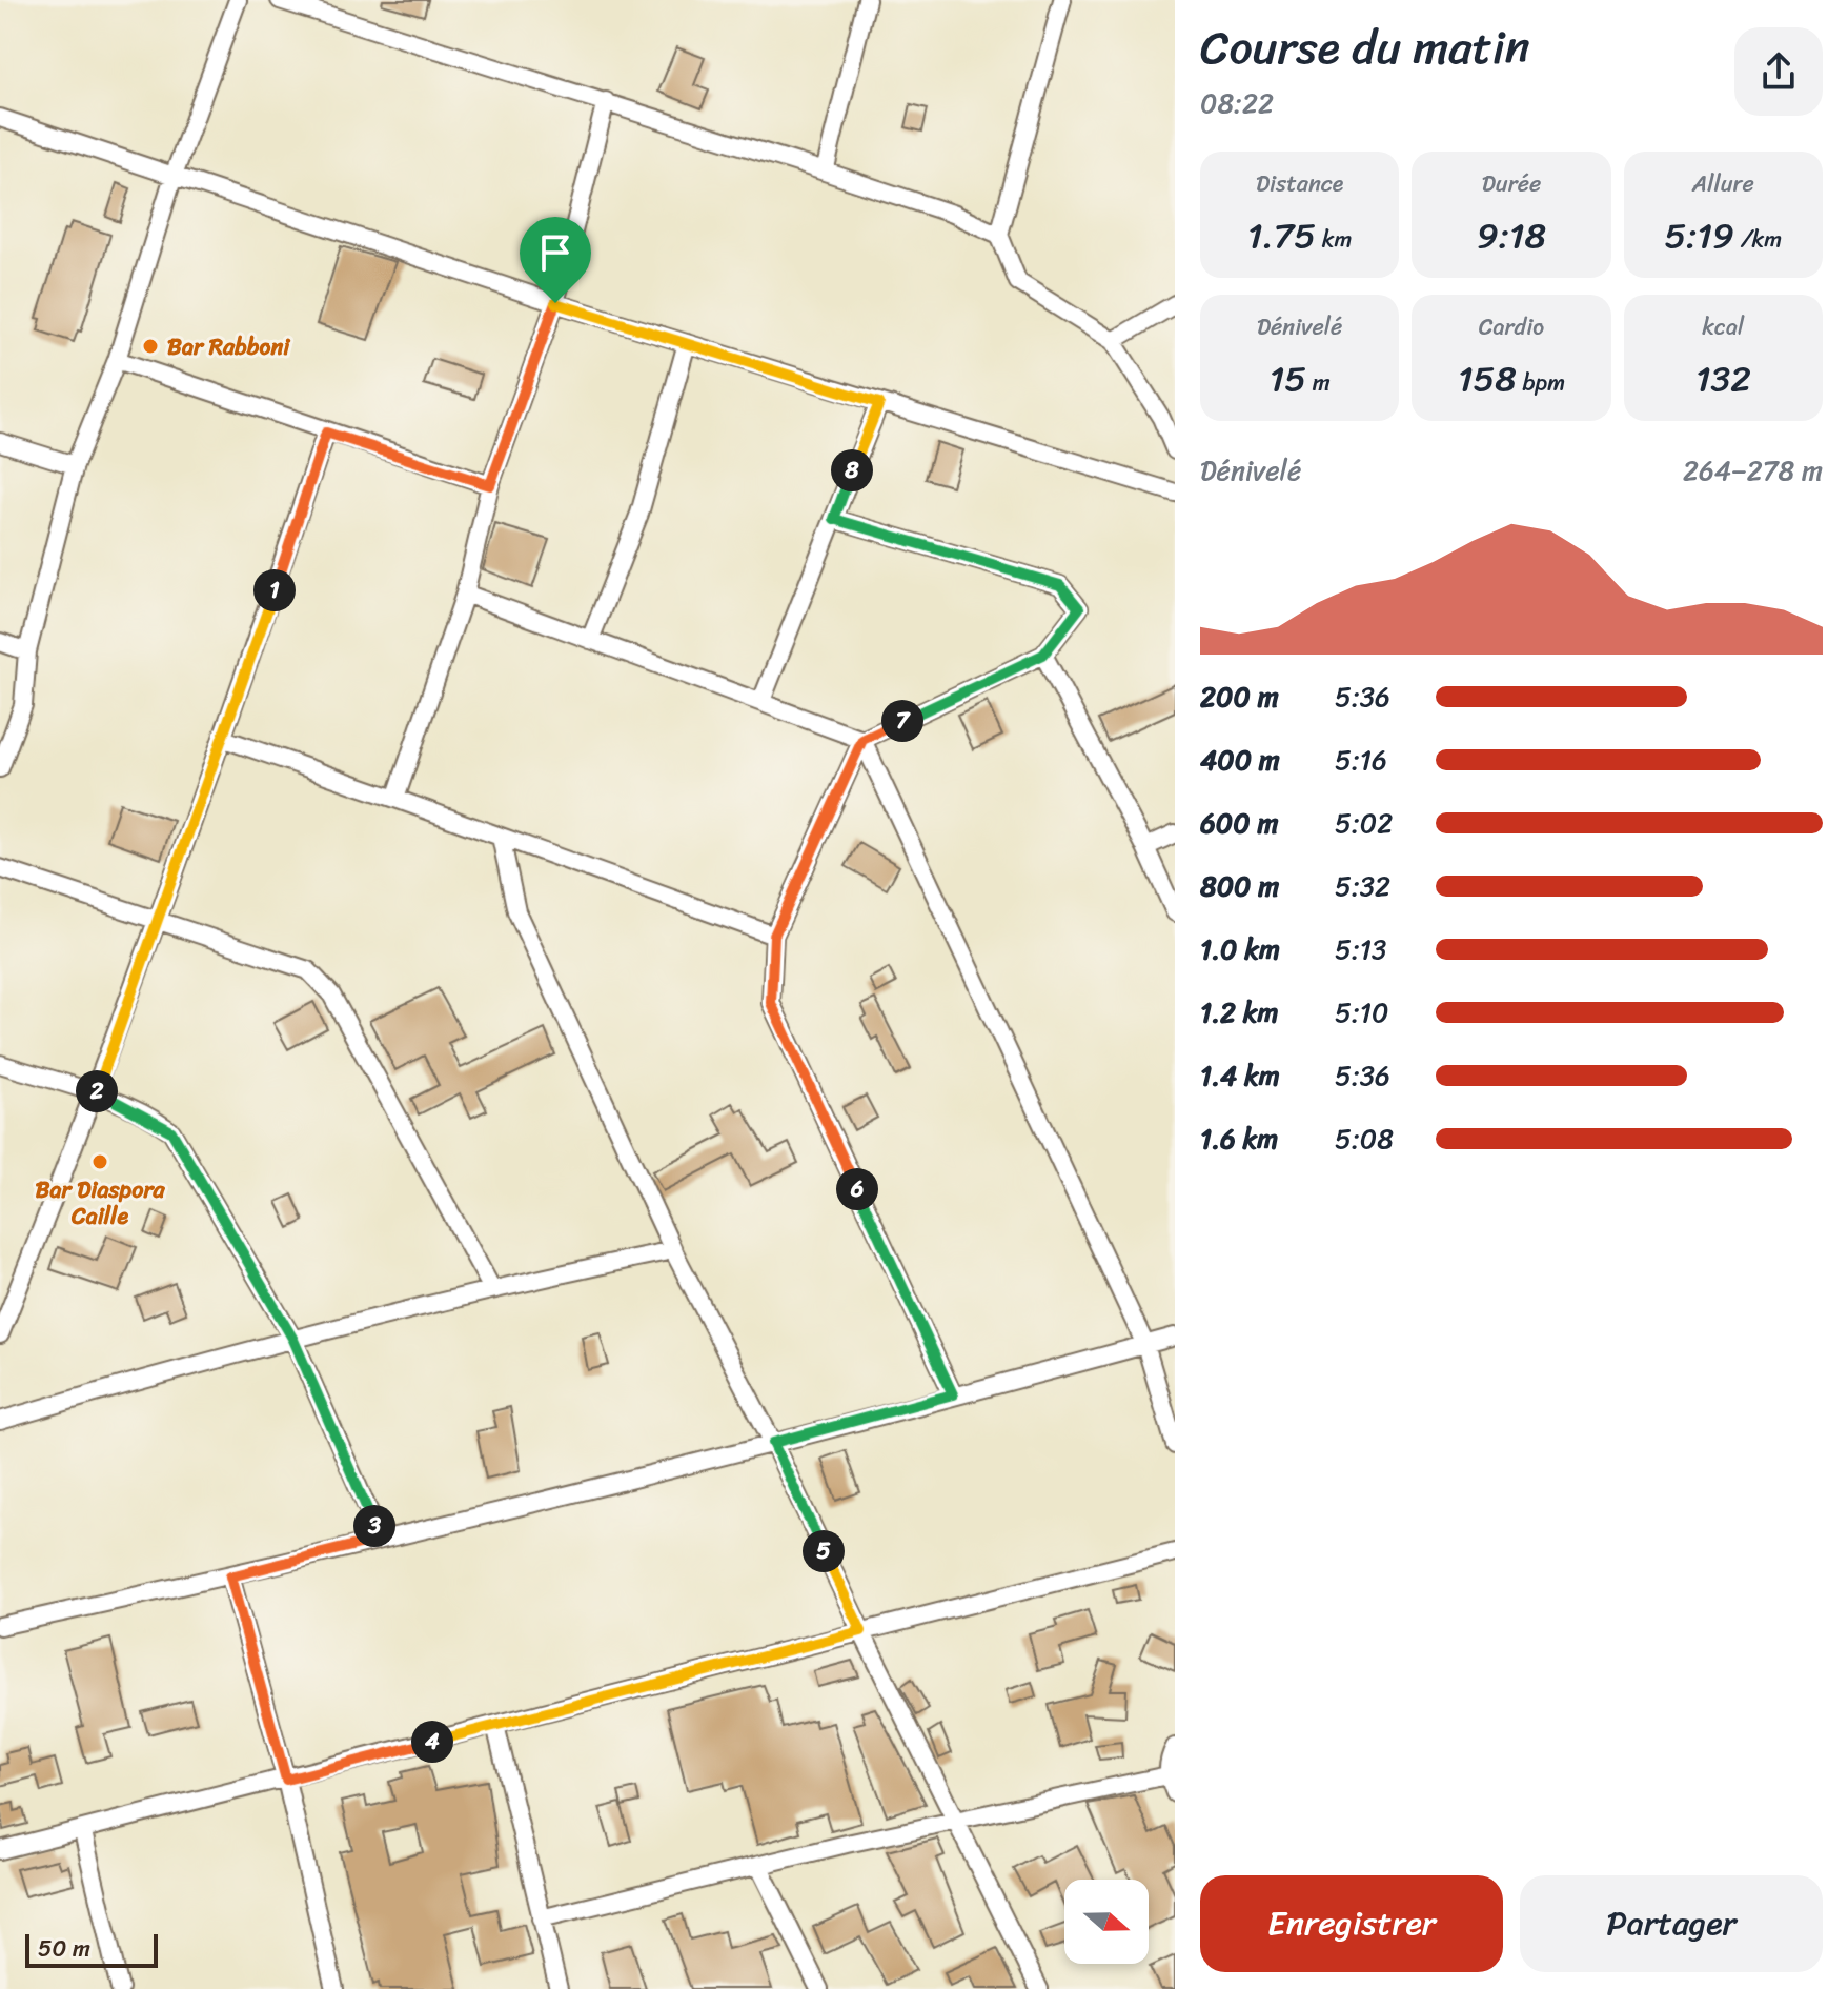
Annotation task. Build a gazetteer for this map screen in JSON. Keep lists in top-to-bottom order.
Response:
{
  "places": ["Bar Rabboni", "Bar Diaspora Caille"],
  "scale_bar": "50 m",
  "north": "right",
  "page": {
    "heading": ["Course du matin", "08:22"],
    "stats": [
      ["Distance", "1.75 km"],
      ["Durée", "9:18"],
      ["Allure", "5:19 /km"],
      ["Dénivelé", "15 m"],
      ["Cardio", "158 bpm"],
      ["kcal", "132"]
    ],
    "chart": ["Dénivelé", "264–278 m"],
    "pins": [
      "8",
      "1",
      "7",
      "2",
      "6",
      "3",
      "5",
      "4"
    ],
    "list": [
      {
        "name": "200 m",
        "note": "5:36"
      },
      {
        "name": "400 m",
        "note": "5:16"
      },
      {
        "name": "600 m",
        "note": "5:02"
      },
      {
        "name": "800 m",
        "note": "5:32"
      },
      {
        "name": "1.0 km",
        "note": "5:13"
      },
      {
        "name": "1.2 km",
        "note": "5:10"
      },
      {
        "name": "1.4 km",
        "note": "5:36"
      },
      {
        "name": "1.6 km",
        "note": "5:08"
      }
    ],
    "buttons": ["Enregistrer", "Partager"],
    "scale": "50 m"
  }
}
